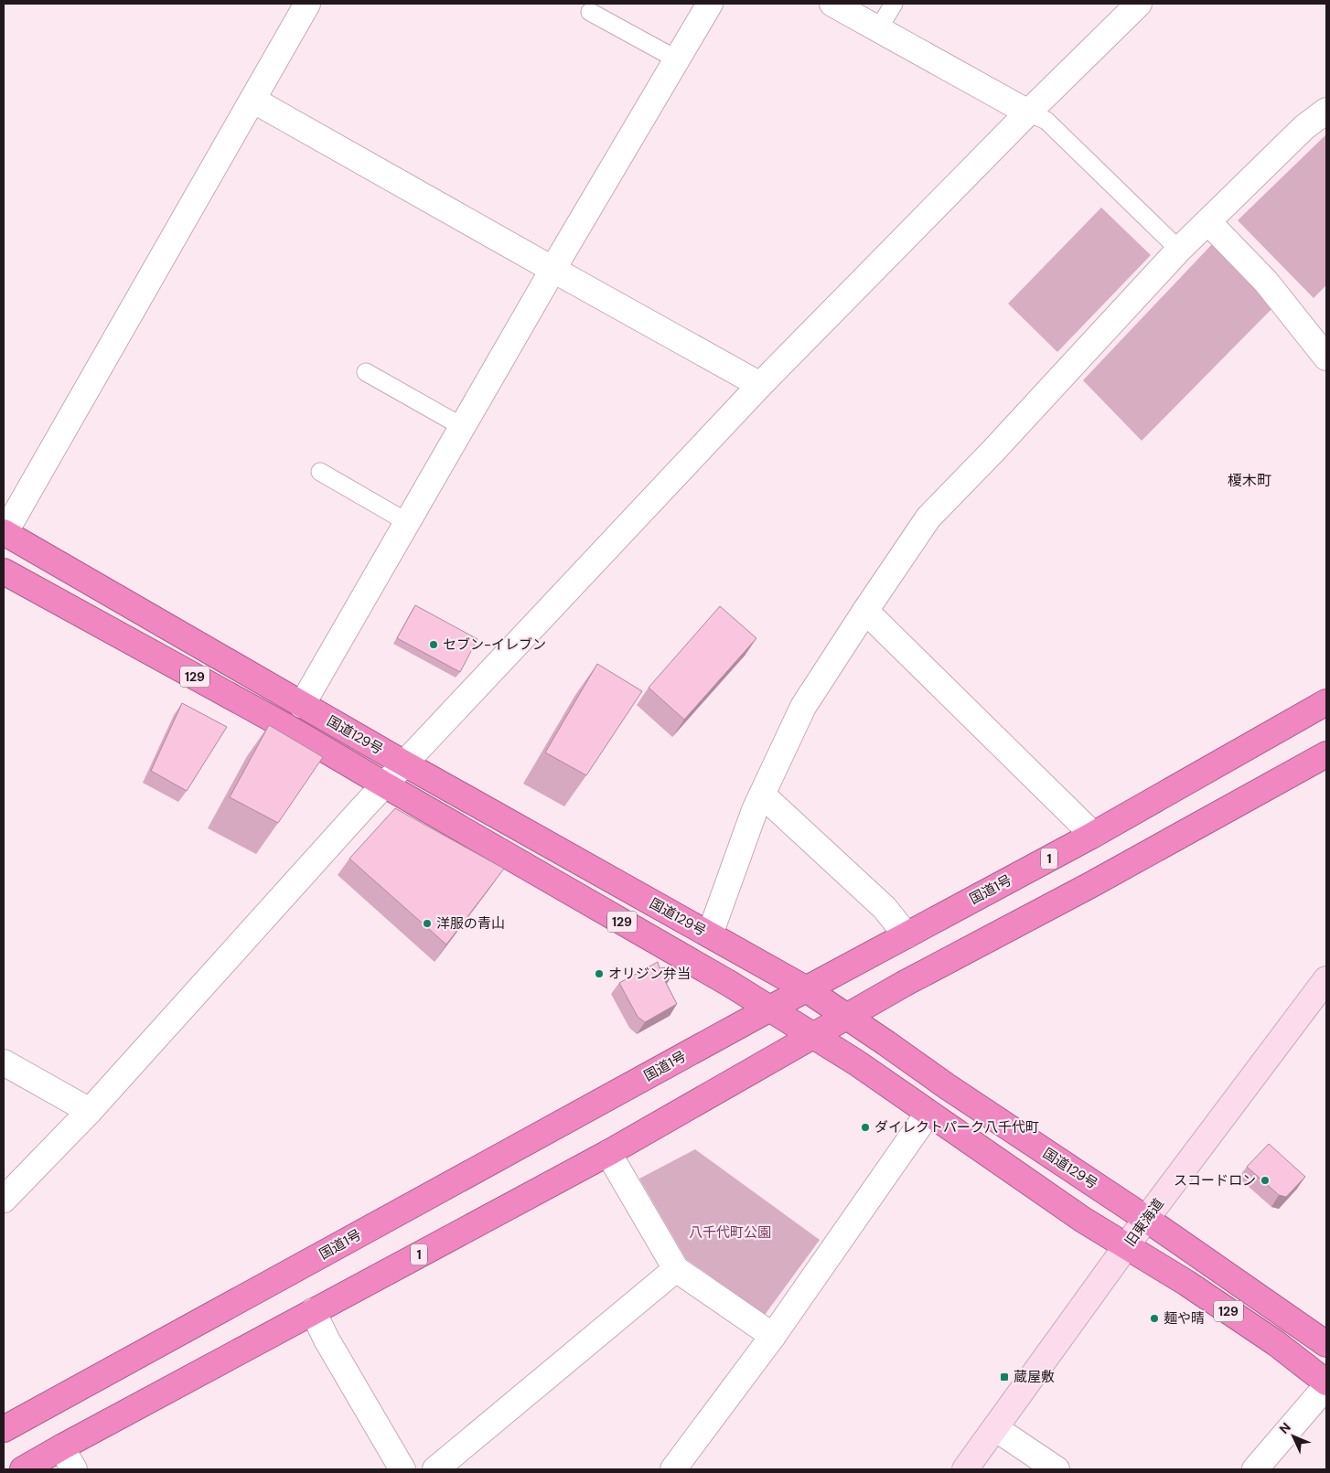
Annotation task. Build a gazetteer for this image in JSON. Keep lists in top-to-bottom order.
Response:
{
  "streets": {
    "highway": [
      "129",
      "国道129号",
      "1",
      "国道1号"
    ],
    "street": ["旧東海道"]
  },
  "crossings": [
    ["国道129号", "1"],
    ["国道129号", "国道1号"],
    ["国道129号", "旧東海道"]
  ],
  "districts": ["榎木町"],
  "parks": ["八千代町公園"],
  "places": {
    "other": [
      "セブン-イレブン",
      "洋服の青山",
      "オリジン弁当",
      "ダイレクトパーク八千代町",
      "スコードロン",
      "麺や晴"
    ],
    "transit": ["蔵屋敷"]
  },
  "north": "top left"
}
